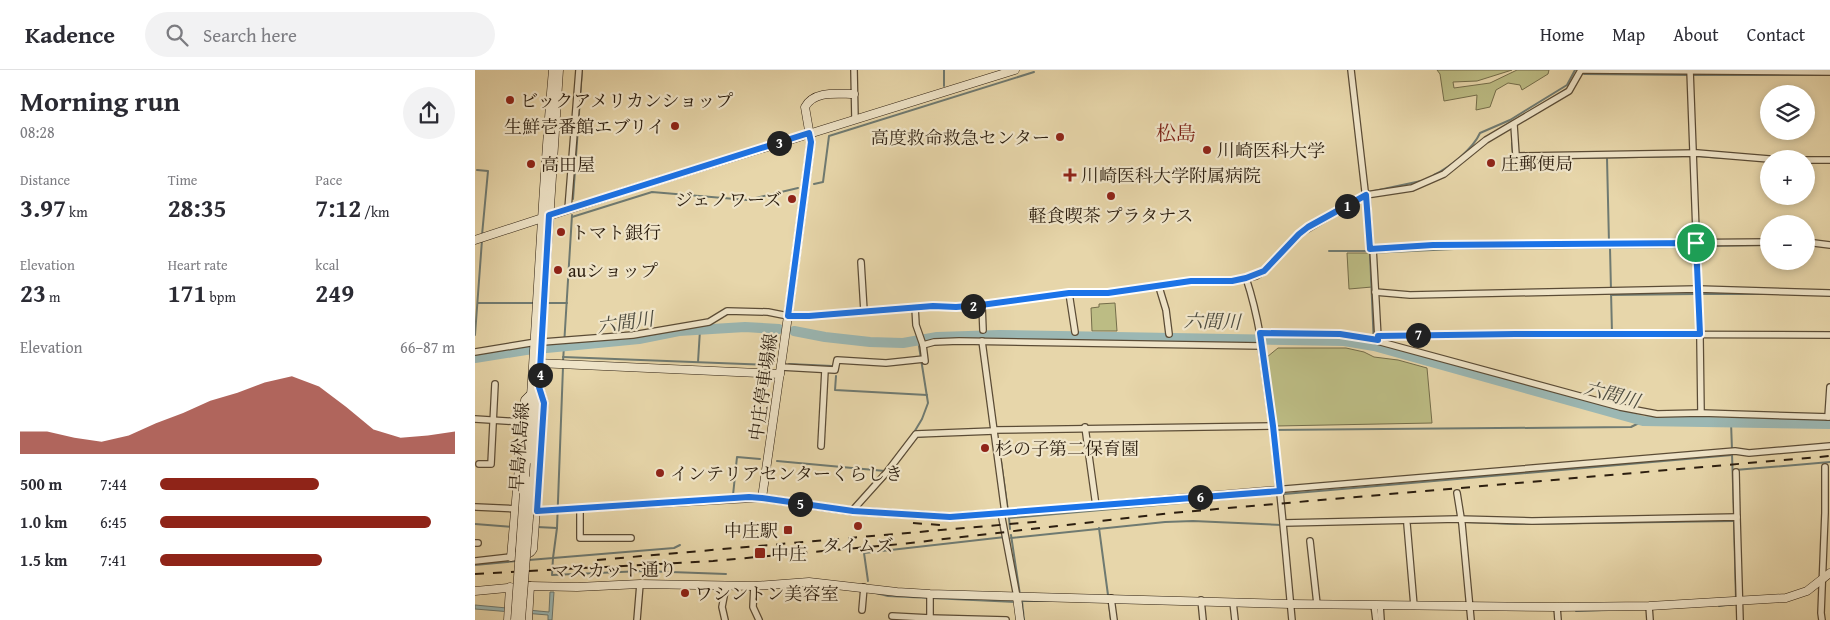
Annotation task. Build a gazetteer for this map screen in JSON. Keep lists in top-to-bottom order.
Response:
{
  "streets": {
    "street": ["中庄停車場線", "早島松島線", "マスカット通り"]
  },
  "districts": ["松島"],
  "water": ["六間川"],
  "places": {
    "other": [
      "ビックアメリカンショップ",
      "生鮮壱番館エブリイ",
      "高度救命救急センター",
      "川崎医科大学",
      "庄郵便局",
      "高田屋",
      "軽食喫茶 プラタナス",
      "ジェノワーズ",
      "トマト銀行",
      "auショップ",
      "杉の子第二保育園",
      "インテリアセンターくらしき",
      "タイムズ",
      "ワシントン美容室"
    ],
    "health": ["川崎医科大学附属病院"],
    "transit": ["中庄駅", "中庄"]
  },
  "page": {
    "header": "Kadence",
    "search": "Search here",
    "nav": [
      "Home",
      "Map",
      "About",
      "Contact"
    ],
    "heading": ["Morning run", "08:28"],
    "map_buttons": ["+", "−"],
    "pins": [
      "3",
      "1",
      "2",
      "7",
      "4",
      "6",
      "5"
    ],
    "stats": [
      ["Distance", "3.97 km"],
      ["Time", "28:35"],
      ["Pace", "7:12 /km"],
      ["Elevation", "23 m"],
      ["Heart rate", "171 bpm"],
      ["kcal", "249"]
    ],
    "chart": ["Elevation", "66–87 m"],
    "list": [
      {
        "name": "500 m",
        "note": "7:44"
      },
      {
        "name": "1.0 km",
        "note": "6:45"
      },
      {
        "name": "1.5 km",
        "note": "7:41"
      }
    ]
  }
}
